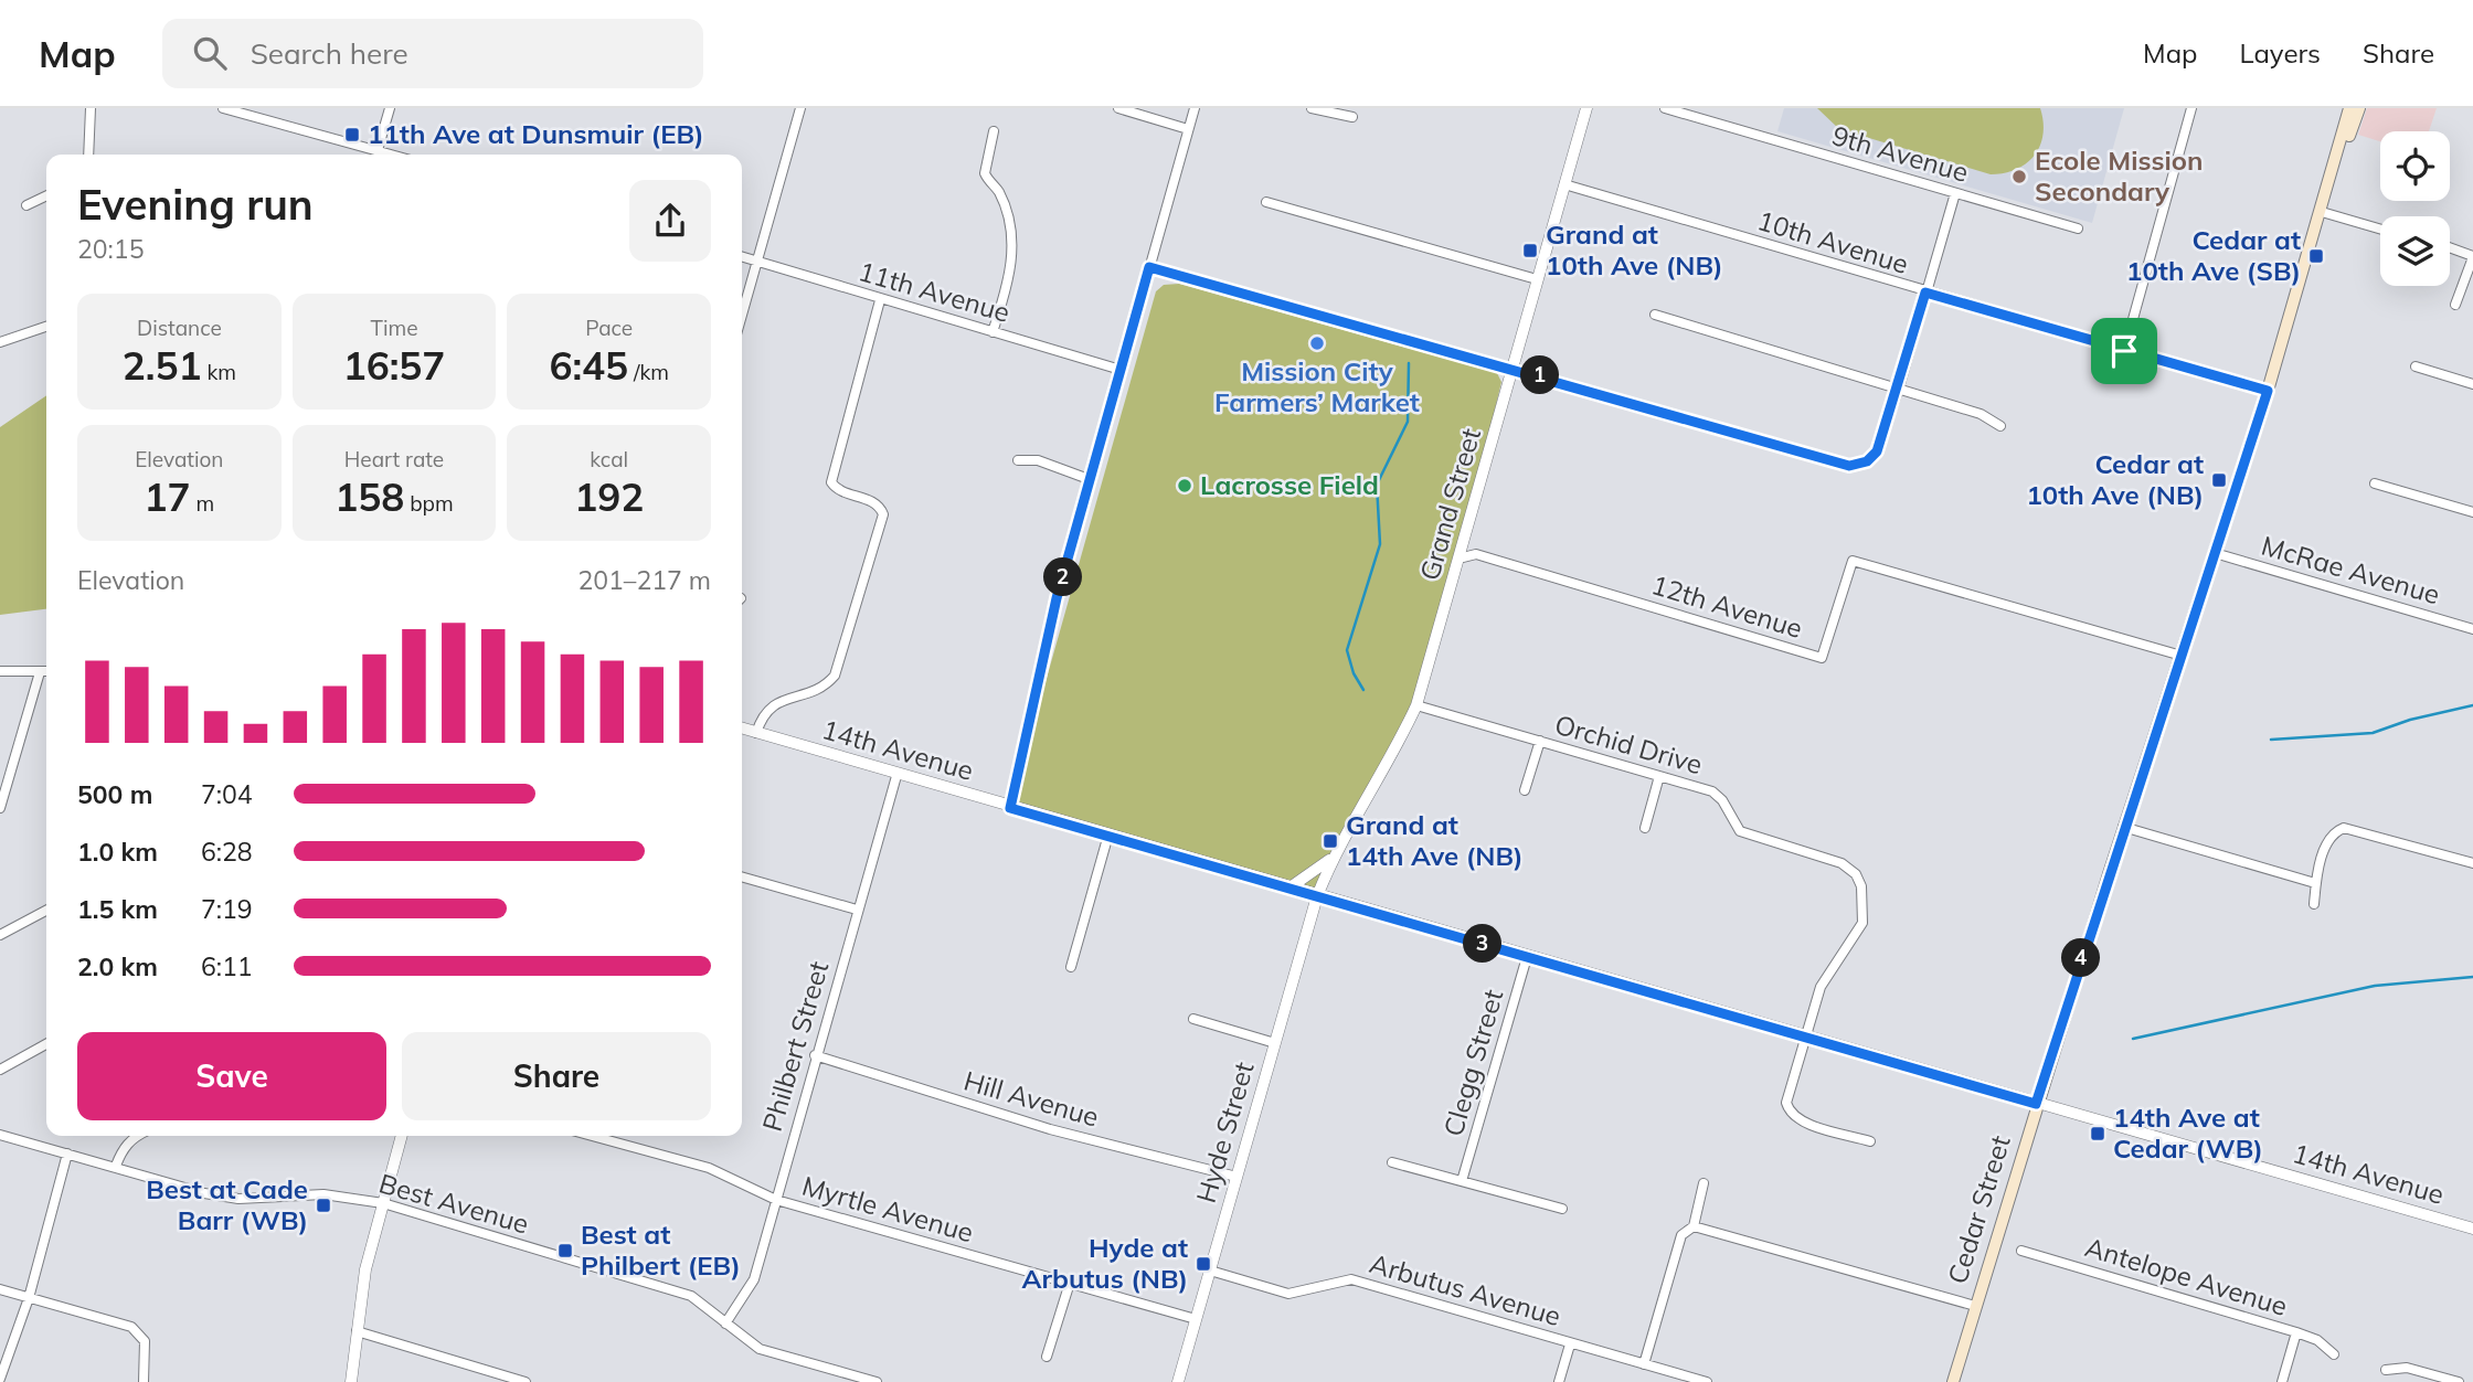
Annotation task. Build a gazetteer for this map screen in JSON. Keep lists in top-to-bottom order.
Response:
{
  "streets": {
    "main road": ["Cedar Street"],
    "street": [
      "9th Avenue",
      "10th Avenue",
      "11th Avenue",
      "Grand Street",
      "McRae Avenue",
      "12th Avenue",
      "Orchid Drive",
      "14th Avenue",
      "Philbert Street",
      "Clegg Street",
      "Hill Avenue",
      "Hyde Street",
      "Best Avenue",
      "Myrtle Avenue",
      "Antelope Avenue",
      "Arbutus Avenue"
    ]
  },
  "crossings": [
    ["10th Avenue", "Grand Street"],
    ["10th Avenue", "Cedar Street"],
    ["Grand Street", "12th Avenue"],
    ["Grand Street", "Orchid Drive"],
    ["Grand Street", "14th Avenue"],
    ["Grand Street", "Hyde Street"],
    ["McRae Avenue", "Cedar Street"],
    ["12th Avenue", "Cedar Street"],
    ["Orchid Drive", "14th Avenue"],
    ["14th Avenue", "Philbert Street"],
    ["14th Avenue", "Clegg Street"],
    ["14th Avenue", "Hyde Street"],
    ["14th Avenue", "Cedar Street"],
    ["Philbert Street", "Hill Avenue"],
    ["Philbert Street", "Best Avenue"],
    ["Philbert Street", "Myrtle Avenue"],
    ["Hill Avenue", "Hyde Street"],
    ["Hyde Street", "Myrtle Avenue"],
    ["Hyde Street", "Arbutus Avenue"]
  ],
  "places": {
    "transit": [
      "11th Ave at Dunsmuir (EB)",
      "Grand at 10th Ave (NB)",
      "Cedar at 10th Ave (SB)",
      "Cedar at 10th Ave (NB)",
      "Grand at 14th Ave (NB)",
      "14th Ave at Cedar (WB)",
      "Best at Cade Barr (WB)",
      "Best at Philbert (EB)",
      "Hyde at Arbutus (NB)"
    ],
    "other": ["Ecole Mission Secondary", "Mission City Farmers’ Market", "Lacrosse Field"]
  },
  "page": {
    "header": "Map",
    "search": "Search here",
    "nav": ["Map", "Layers", "Share"],
    "heading": ["Evening run", "20:15"],
    "stats": [
      ["Distance", "2.51 km"],
      ["Time", "16:57"],
      ["Pace", "6:45 /km"],
      ["Elevation", "17 m"],
      ["Heart rate", "158 bpm"],
      ["kcal", "192"]
    ],
    "pins": [
      "1",
      "2",
      "3",
      "4"
    ],
    "chart": ["Elevation", "201–217 m"],
    "list": [
      {
        "name": "500 m",
        "note": "7:04"
      },
      {
        "name": "1.0 km",
        "note": "6:28"
      },
      {
        "name": "1.5 km",
        "note": "7:19"
      },
      {
        "name": "2.0 km",
        "note": "6:11"
      }
    ],
    "buttons": ["Save", "Share"]
  }
}
